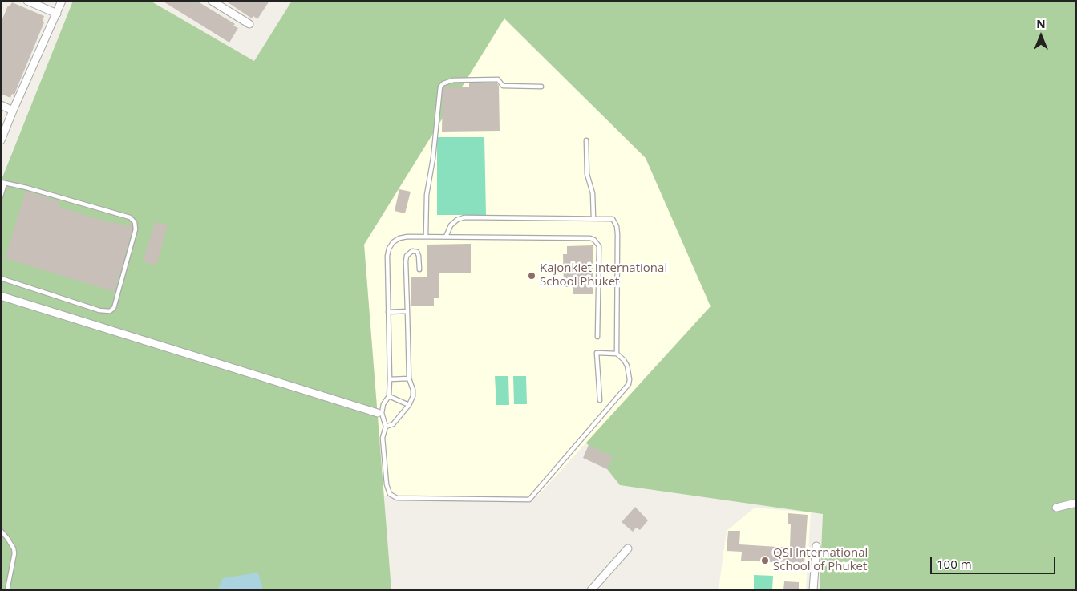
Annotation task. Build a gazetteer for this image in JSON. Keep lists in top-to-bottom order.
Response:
{
  "places": ["Kajonkiet International School Phuket", "QSI International School of Phuket"],
  "scale_bar": "100 m",
  "north": "top"
}
